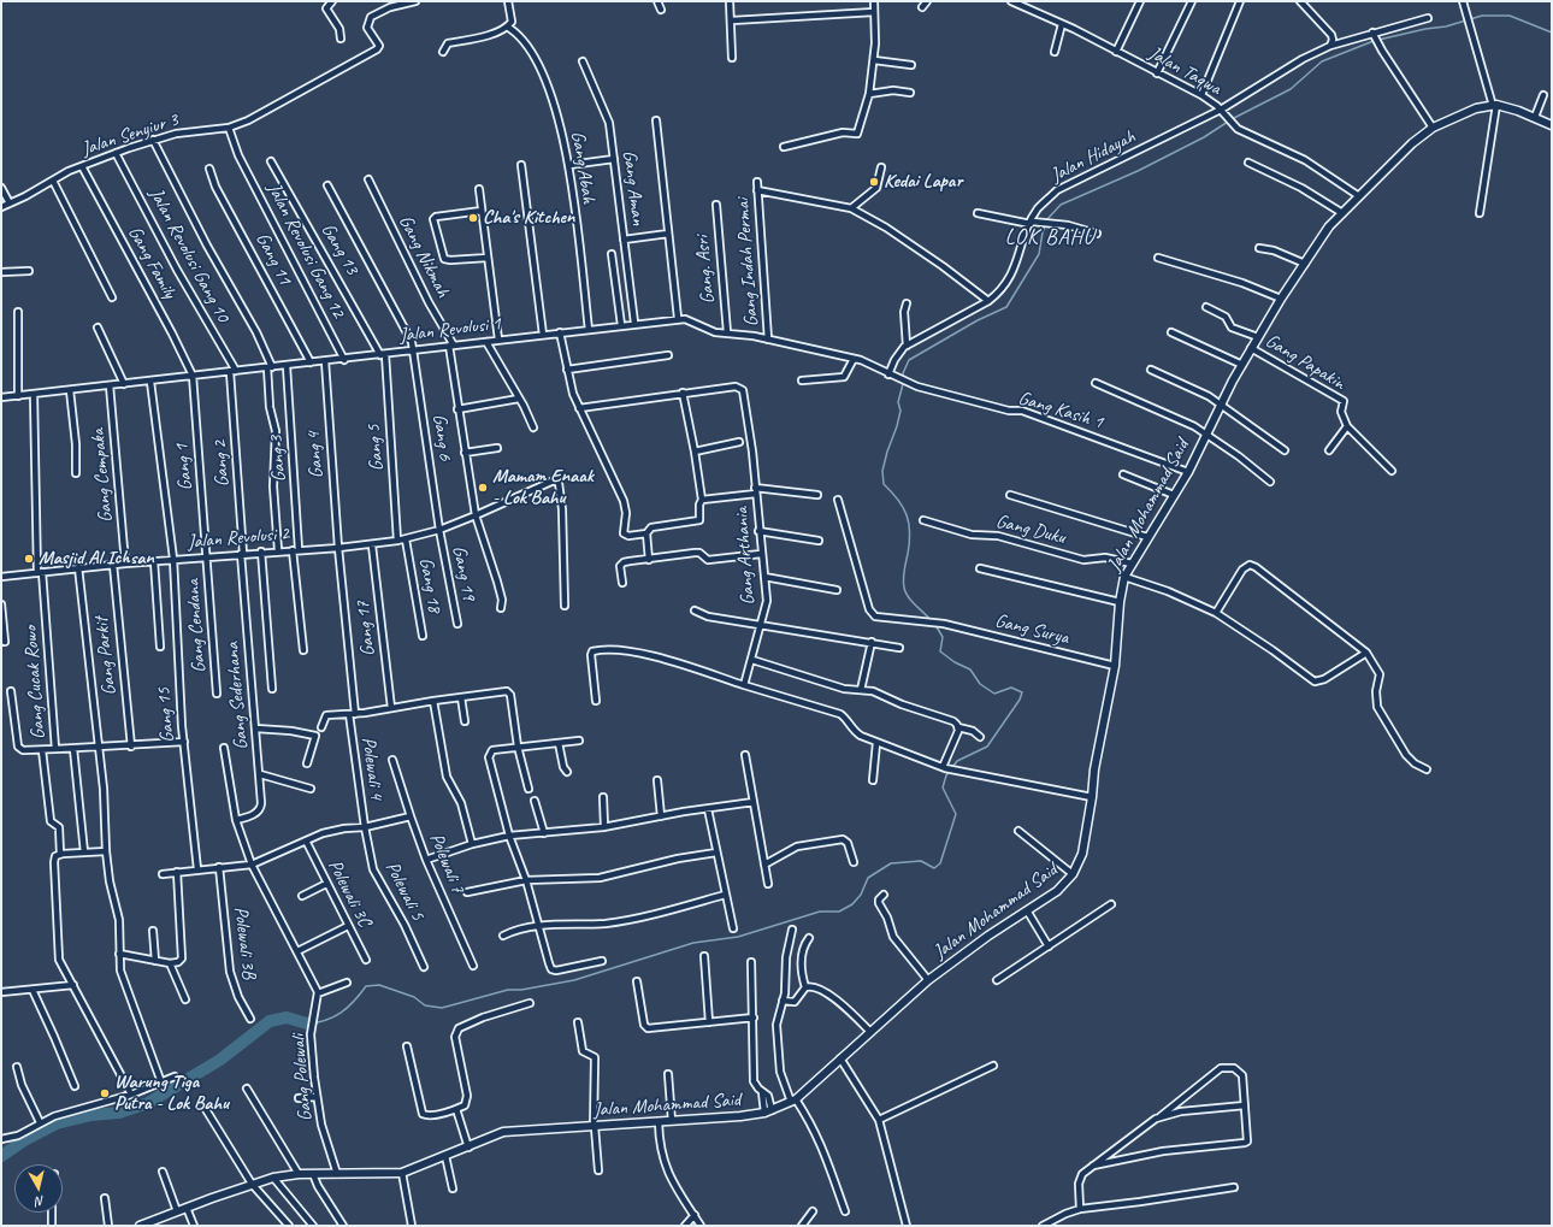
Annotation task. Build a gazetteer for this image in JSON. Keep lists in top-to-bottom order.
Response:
{
  "streets": {
    "street": [
      "Jalan Taqwa",
      "Jalan Senyiur 3",
      "Jalan Hidayah",
      "Gang Abah",
      "Gang Aman",
      "Gang 13",
      "Jalan Revolusi Gang 12",
      "Jalan Revolusi Gang 10",
      "Gang Nikmah",
      "Gang 11",
      "Gang Family",
      "Gang Indah Permai",
      "Gang. Asri",
      "Jalan Revolusi 1",
      "Gang Papakin",
      "Gang Kasih 1",
      "Gang 6",
      "Gang 5",
      "Gang 4",
      "Gang 3",
      "Gang 2",
      "Gang 1",
      "Gang Cempaka",
      "Jalan Mohammad Said",
      "Gang Duku",
      "Jalan Revolusi 2",
      "Gang Arthania",
      "Gang 19",
      "Gang 18",
      "Gang Cendana",
      "Gang 17",
      "Gang Surya",
      "Gang Parkit",
      "Gang Cucak Rowo",
      "Gang Sederhana",
      "Gang 15",
      "Polewali 4",
      "Polewali 7",
      "Polewali 5",
      "Polewali 3C",
      "Polewali 3B",
      "Gang Polewali"
    ]
  },
  "crossings": [
    ["Jalan Taqwa", "Jalan Hidayah"],
    ["Jalan Taqwa", "Jalan Mohammad Said"],
    ["Jalan Senyiur 3", "Jalan Revolusi Gang 12"],
    ["Jalan Senyiur 3", "Jalan Revolusi Gang 10"],
    ["Jalan Senyiur 3", "Gang Family"],
    ["Jalan Hidayah", "Jalan Revolusi 1"],
    ["Jalan Hidayah", "Gang Kasih 1"],
    ["Gang Abah", "Jalan Revolusi 1"],
    ["Gang Aman", "Jalan Revolusi 1"],
    ["Gang 13", "Jalan Revolusi 1"],
    ["Gang 13", "Gang 6"],
    ["Gang 13", "Gang 5"],
    ["Jalan Revolusi Gang 12", "Jalan Revolusi 1"],
    ["Jalan Revolusi Gang 10", "Jalan Revolusi 1"],
    ["Jalan Revolusi Gang 10", "Gang 2"],
    ["Gang Nikmah", "Jalan Revolusi 1"],
    ["Gang 11", "Jalan Revolusi 1"],
    ["Gang Family", "Jalan Revolusi 1"],
    ["Gang Family", "Gang 1"],
    ["Gang Indah Permai", "Jalan Revolusi 1"],
    ["Gang. Asri", "Jalan Revolusi 1"],
    ["Jalan Revolusi 1", "Gang Kasih 1"],
    ["Jalan Revolusi 1", "Gang 6"],
    ["Jalan Revolusi 1", "Gang 5"],
    ["Jalan Revolusi 1", "Gang 4"],
    ["Jalan Revolusi 1", "Gang 3"],
    ["Jalan Revolusi 1", "Gang 2"],
    ["Jalan Revolusi 1", "Gang 1"],
    ["Jalan Revolusi 1", "Gang Cempaka"],
    ["Jalan Revolusi 1", "Gang Cucak Rowo"],
    ["Jalan Revolusi 1", "Gang 15"],
    ["Gang Papakin", "Jalan Mohammad Said"],
    ["Gang Kasih 1", "Jalan Mohammad Said"],
    ["Gang 6", "Jalan Revolusi 2"],
    ["Gang 6", "Gang 19"],
    ["Gang 5", "Jalan Revolusi 2"],
    ["Gang 4", "Jalan Revolusi 2"],
    ["Gang 4", "Polewali 4"],
    ["Gang 3", "Jalan Revolusi 2"],
    ["Gang 2", "Jalan Revolusi 2"],
    ["Gang 2", "Gang Sederhana"],
    ["Gang 1", "Jalan Revolusi 2"],
    ["Gang 1", "Gang Cendana"],
    ["Gang Cempaka", "Jalan Revolusi 2"],
    ["Jalan Mohammad Said", "Gang Duku"],
    ["Jalan Mohammad Said", "Gang Surya"],
    ["Jalan Mohammad Said", "Gang Polewali"],
    ["Jalan Revolusi 2", "Gang 19"],
    ["Jalan Revolusi 2", "Gang 18"],
    ["Jalan Revolusi 2", "Gang Cendana"],
    ["Jalan Revolusi 2", "Gang 17"],
    ["Jalan Revolusi 2", "Gang Parkit"],
    ["Jalan Revolusi 2", "Gang Cucak Rowo"],
    ["Jalan Revolusi 2", "Gang Sederhana"],
    ["Jalan Revolusi 2", "Gang 15"],
    ["Gang Parkit", "Gang Cucak Rowo"],
    ["Gang Cucak Rowo", "Gang 15"],
    ["Gang 15", "Polewali 7"],
    ["Polewali 4", "Polewali 7"],
    ["Polewali 4", "Polewali 5"],
    ["Polewali 7", "Polewali 5"],
    ["Polewali 7", "Polewali 3C"],
    ["Polewali 7", "Polewali 3B"]
  ],
  "districts": ["LOK BAHU"],
  "places": [
    "Kedai Lapar",
    "Cha's Kitchen",
    "Mamam Enaak - Lok Bahu",
    "Masjid Al Ichsan",
    "Warung Tiga Putra - Lok Bahu"
  ],
  "north": "bottom"
}
